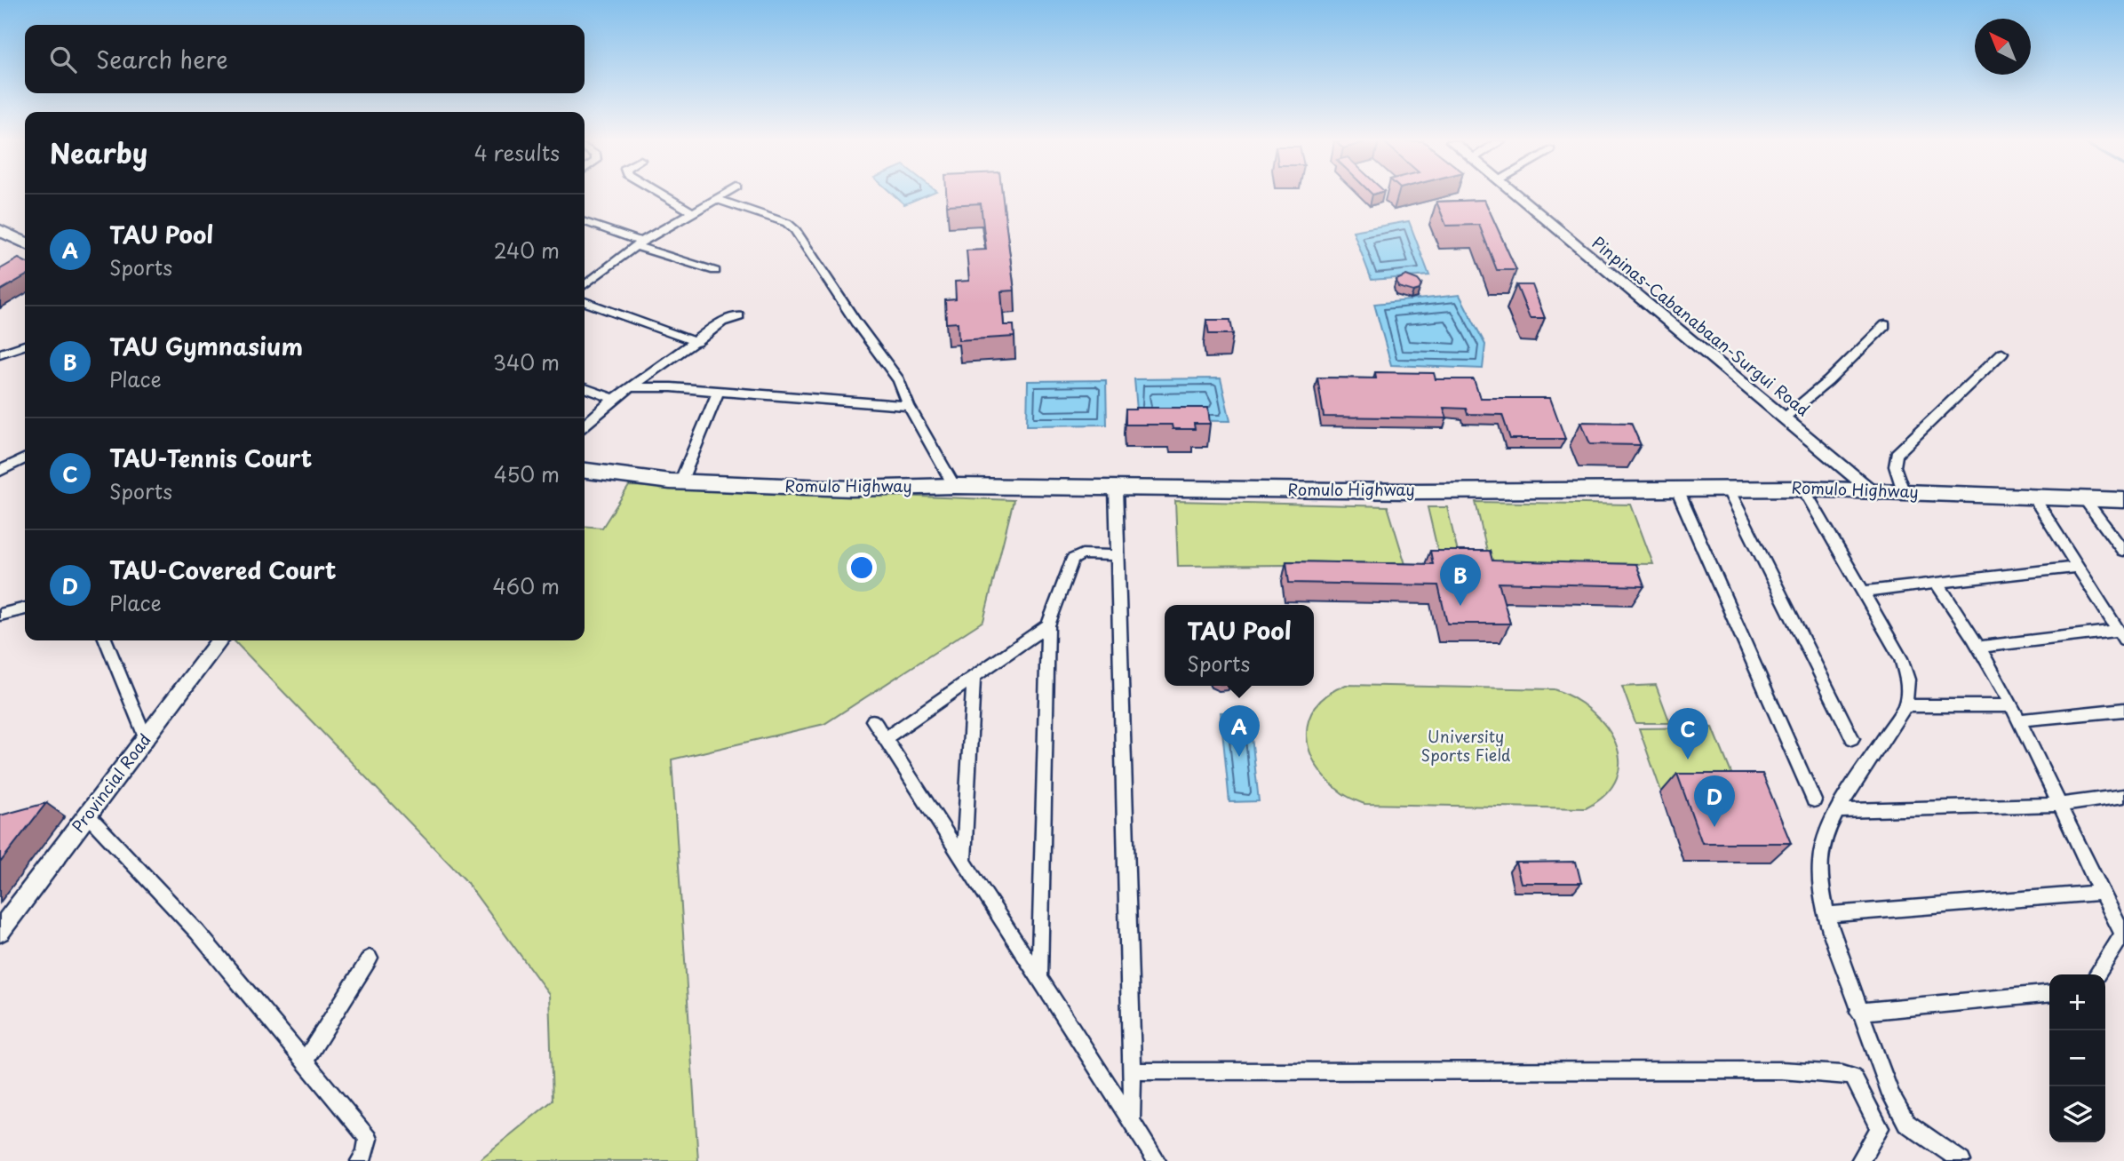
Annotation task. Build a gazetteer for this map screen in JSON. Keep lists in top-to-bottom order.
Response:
{
  "streets": {
    "highway": ["Romulo Highway"],
    "main road": ["Provincial Road"],
    "street": ["Pinpinas-Cabanabaan-Surgui Road"]
  },
  "crossings": [
    ["Pinpinas-Cabanabaan-Surgui Road", "Romulo Highway"]
  ],
  "parks": ["University Sports Field"],
  "north": "top left",
  "page": {
    "search": "Search here",
    "heading": ["Nearby", "4 results"],
    "list": [
      {
        "mark": "A",
        "name": "TAU Pool",
        "note": "Sports",
        "value": "240 m"
      },
      {
        "mark": "B",
        "name": "TAU Gymnasium",
        "note": "Place",
        "value": "340 m"
      },
      {
        "mark": "C",
        "name": "TAU-Tennis Court",
        "note": "Sports",
        "value": "450 m"
      },
      {
        "mark": "D",
        "name": "TAU-Covered Court",
        "note": "Place",
        "value": "460 m"
      }
    ],
    "pins": [
      "B",
      "A",
      "C",
      "D"
    ],
    "popup": ["TAU Pool", "Sports"],
    "map_buttons": ["+", "−"]
  }
}
